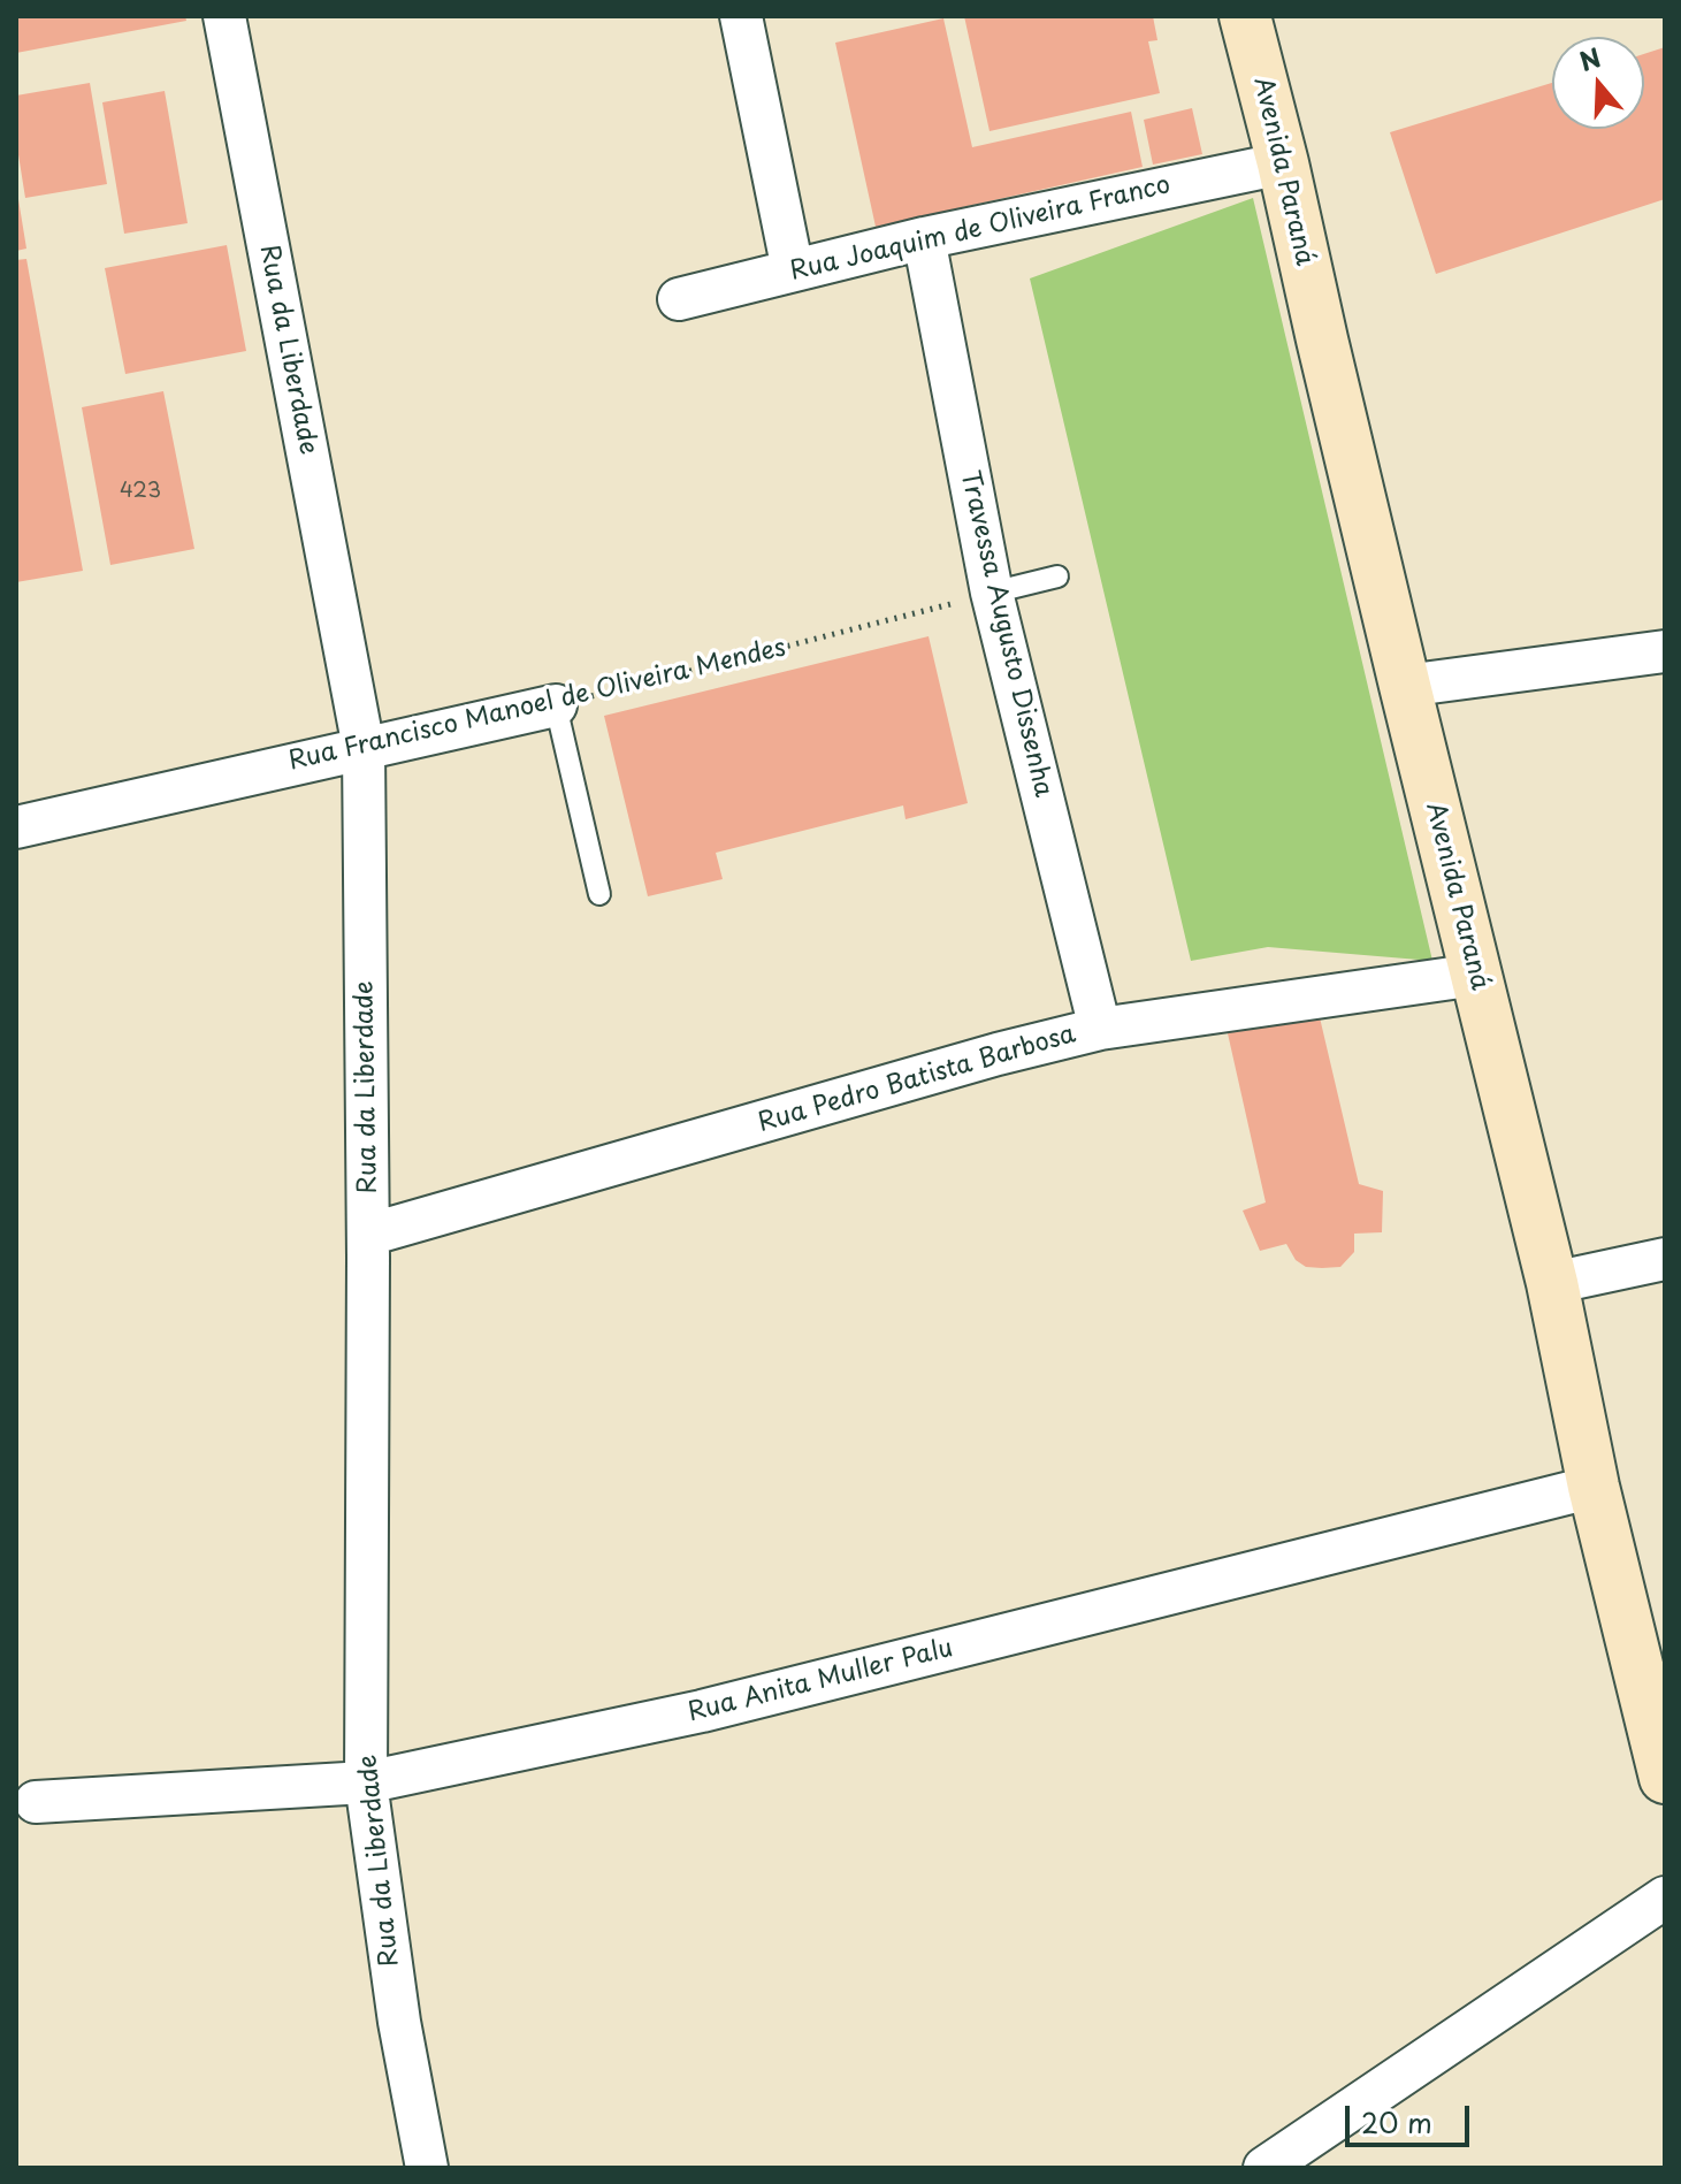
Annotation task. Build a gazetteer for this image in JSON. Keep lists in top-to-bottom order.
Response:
{
  "streets": {
    "street": [
      "Avenida Paraná",
      "Rua Joaquim de Oliveira Franco",
      "Rua da Liberdade",
      "Travessa Augusto Dissenha",
      "Rua Francisco Manoel de Oliveira Mendes",
      "Rua Pedro Batista Barbosa",
      "Rua Anita Muller Palu"
    ]
  },
  "crossings": [
    ["Avenida Paraná", "Rua Joaquim de Oliveira Franco"],
    ["Avenida Paraná", "Rua Pedro Batista Barbosa"],
    ["Avenida Paraná", "Rua Anita Muller Palu"],
    ["Rua Joaquim de Oliveira Franco", "Travessa Augusto Dissenha"],
    ["Rua da Liberdade", "Rua Francisco Manoel de Oliveira Mendes"],
    ["Rua da Liberdade", "Rua Pedro Batista Barbosa"],
    ["Rua da Liberdade", "Rua Anita Muller Palu"],
    ["Travessa Augusto Dissenha", "Rua Francisco Manoel de Oliveira Mendes"],
    ["Travessa Augusto Dissenha", "Rua Pedro Batista Barbosa"]
  ],
  "house_numbers": ["423"],
  "scale_bar": "20 m",
  "north": "top"
}
